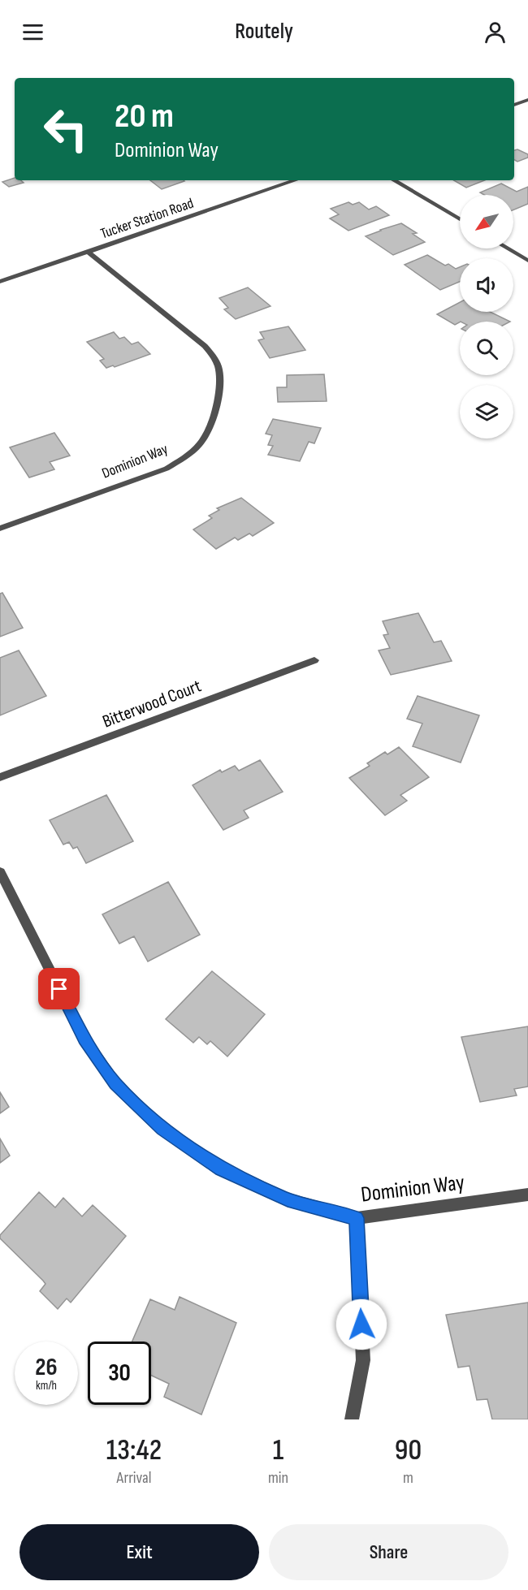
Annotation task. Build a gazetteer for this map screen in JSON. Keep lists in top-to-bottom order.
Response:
{
  "streets": {
    "street": ["Tucker Station Road", "Dominion Way", "Bitterwood Court"]
  },
  "crossings": [
    ["Tucker Station Road", "Dominion Way"]
  ],
  "north": "bottom left",
  "page": {
    "header": "Routely",
    "turn": ["20 m", "Dominion Way"],
    "speed": "26 km/h",
    "limit": "30",
    "eta": [
      "13:42",
      "Arrival",
      "1",
      "min",
      "90",
      "m"
    ],
    "buttons": ["Exit", "Share"]
  }
}
